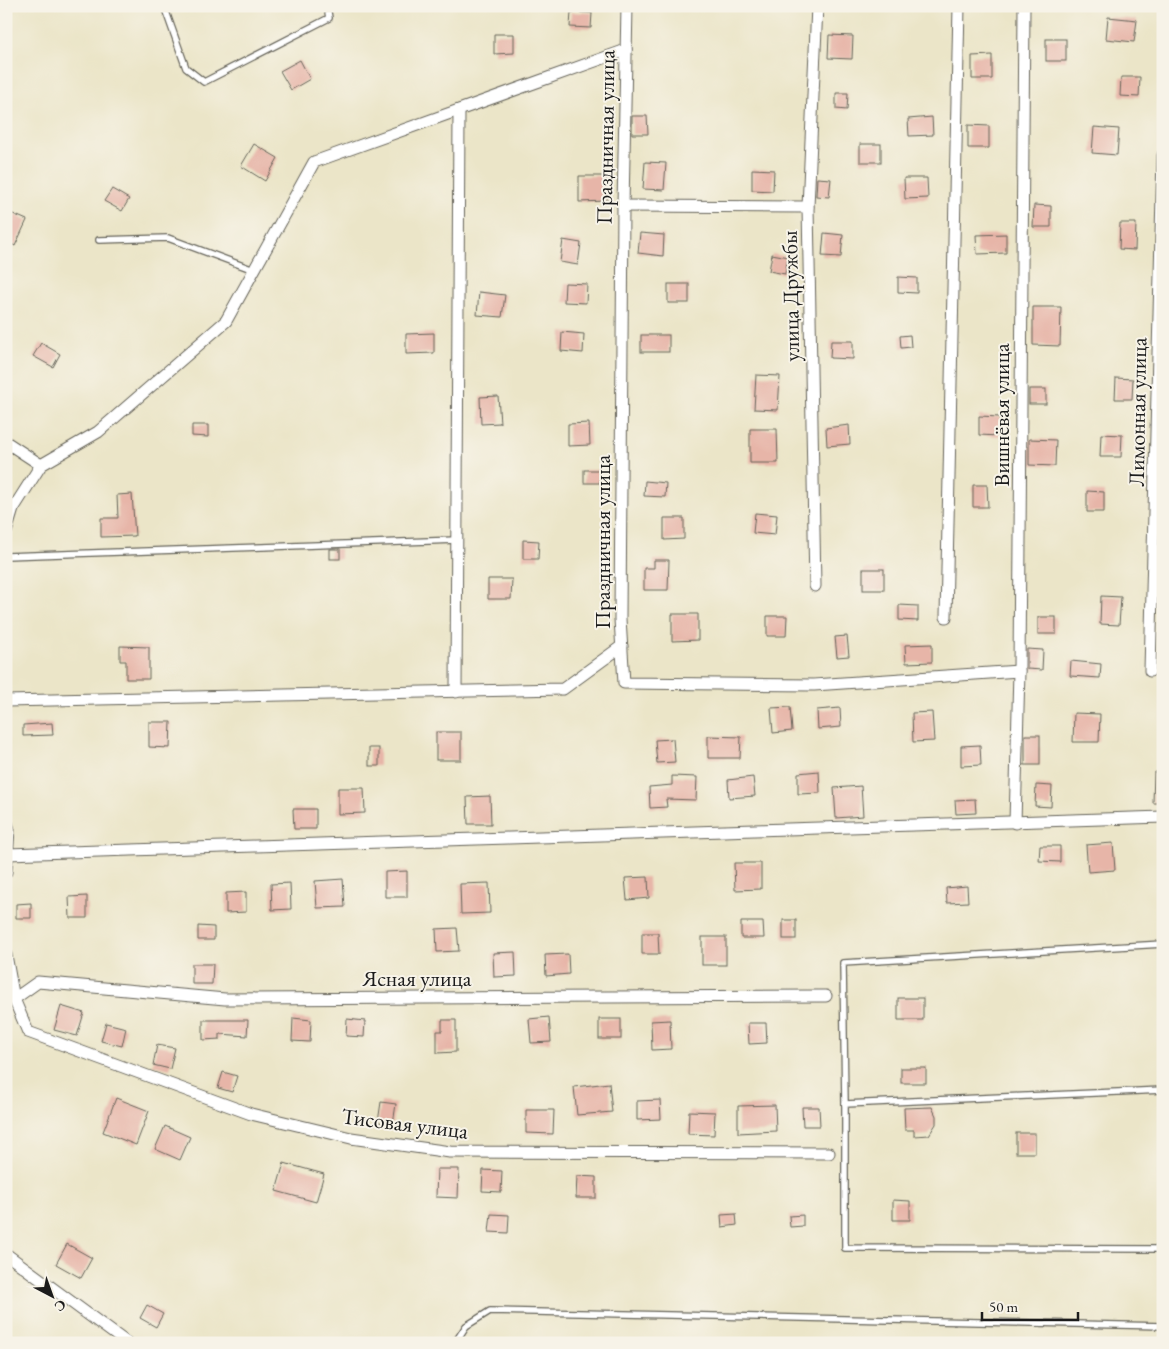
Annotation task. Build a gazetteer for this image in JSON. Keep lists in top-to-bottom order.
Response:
{
  "streets": {
    "street": [
      "Праздничная улица",
      "улица Дружбы",
      "Лимонная улица",
      "Вишнёвая улица",
      "Ясная улица",
      "Тисовая улица"
    ]
  },
  "crossings": [
    ["Праздничная улица", "Вишнёвая улица"],
    ["Ясная улица", "Тисовая улица"]
  ],
  "scale_bar": "50 m",
  "north": "bottom right"
}
